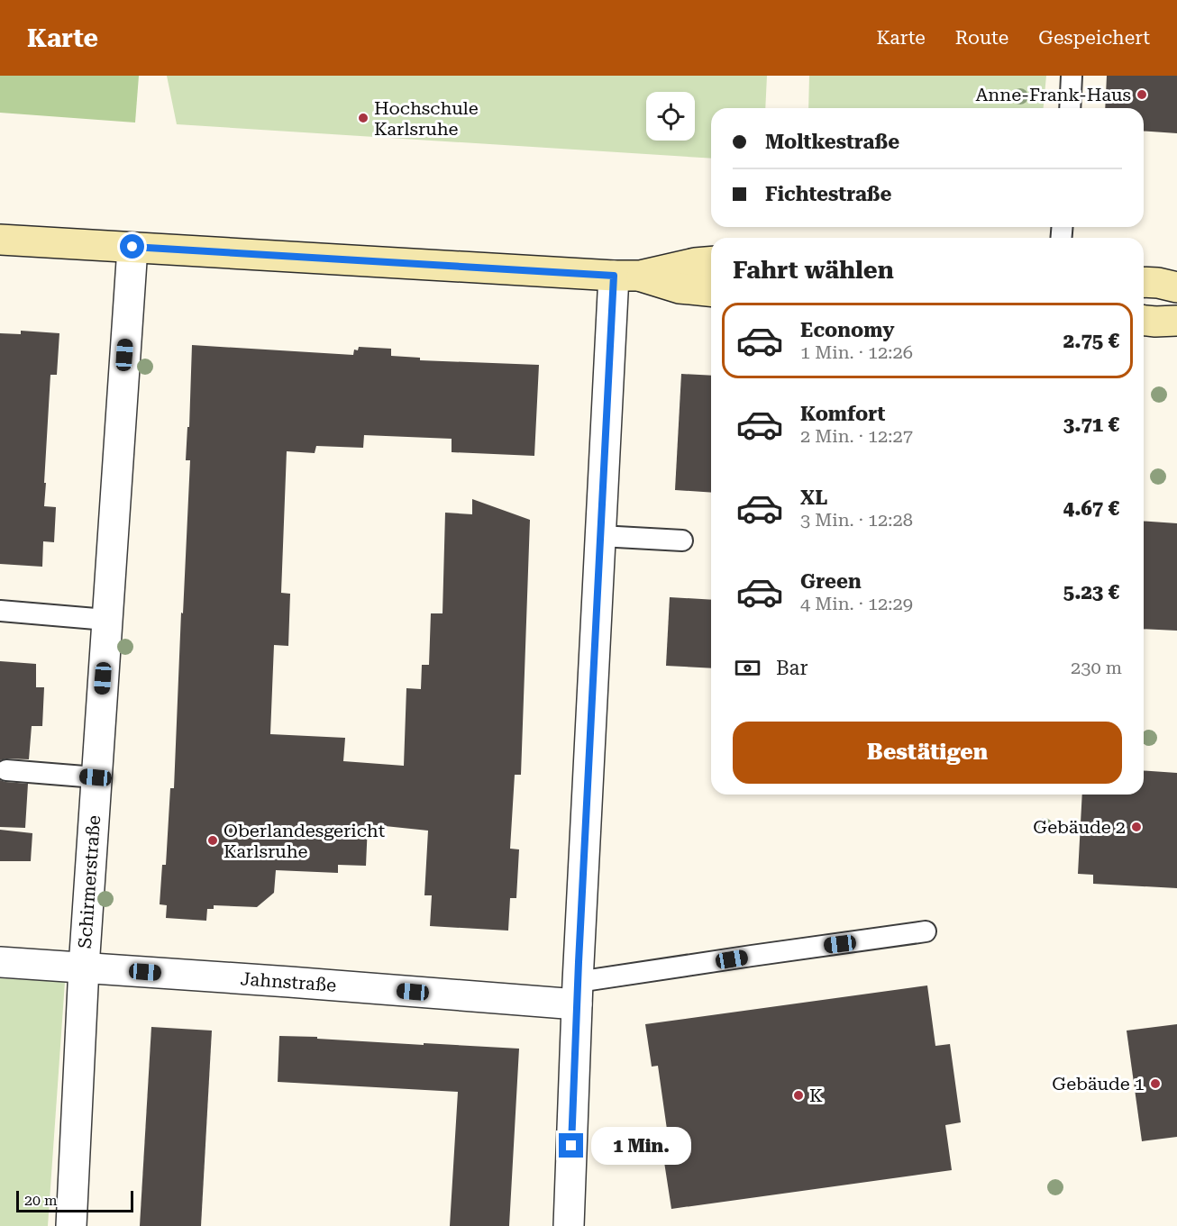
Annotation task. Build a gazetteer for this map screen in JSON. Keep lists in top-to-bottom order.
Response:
{
  "streets": {
    "street": ["Schirmerstraße", "Jahnstraße"]
  },
  "crossings": [
    ["Schirmerstraße", "Jahnstraße"]
  ],
  "places": [
    "Anne-Frank-Haus",
    "Hochschule Karlsruhe",
    "Gebäude 2",
    "Oberlandesgericht Karlsruhe",
    "Gebäude 1",
    "K"
  ],
  "scale_bar": "20 m",
  "page": {
    "header": "Karte",
    "nav": ["Karte", "Route", "Gespeichert"],
    "banner": ["Moltkestraße", "Fichtestraße"],
    "heading": "Fahrt wählen",
    "list": [
      {
        "name": "Economy",
        "note": "1 Min. · 12:26",
        "value": "2.75 €"
      },
      {
        "name": "Komfort",
        "note": "2 Min. · 12:27",
        "value": "3.71 €"
      },
      {
        "name": "XL",
        "note": "3 Min. · 12:28",
        "value": "4.67 €"
      },
      {
        "name": "Green",
        "note": "4 Min. · 12:29",
        "value": "5.23 €"
      }
    ],
    "pay": ["Bar", "230 m"],
    "buttons": "Bestätigen",
    "bubble": "1 Min.",
    "scale": "20 m"
  }
}
